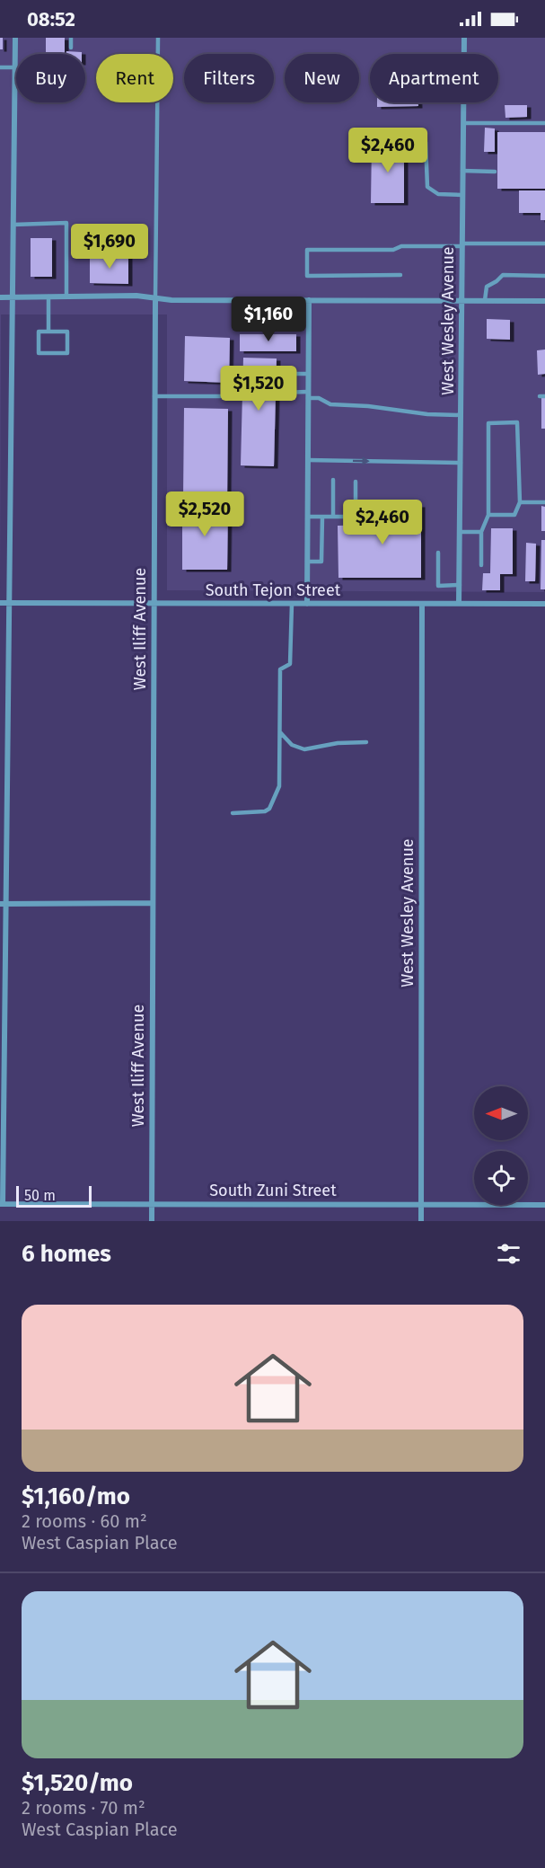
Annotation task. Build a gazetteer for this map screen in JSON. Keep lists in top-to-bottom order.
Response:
{
  "streets": {
    "street": [
      "West Wesley Avenue",
      "South Tejon Street",
      "West Iliff Avenue",
      "South Zuni Street"
    ]
  },
  "crossings": [
    ["West Wesley Avenue", "South Tejon Street"],
    ["West Wesley Avenue", "South Zuni Street"],
    ["South Tejon Street", "West Iliff Avenue"],
    ["West Iliff Avenue", "South Zuni Street"]
  ],
  "scale_bar": "50 m",
  "north": "left",
  "page": {
    "status": "08:52",
    "chip": [
      "Buy",
      "Rent",
      "Filters",
      "New",
      "Apartment"
    ],
    "price": [
      "$2,460",
      "$1,690",
      "$1,160",
      "$1,520",
      "$2,520",
      "$2,460"
    ],
    "scale": "50 m",
    "heading": "6 homes",
    "list": [
      {
        "name": "$1,160/mo",
        "note": "2 rooms · 60 m² · West Caspian Place"
      },
      {
        "name": "$1,520/mo",
        "note": "2 rooms · 70 m² · West Caspian Place"
      }
    ]
  }
}
